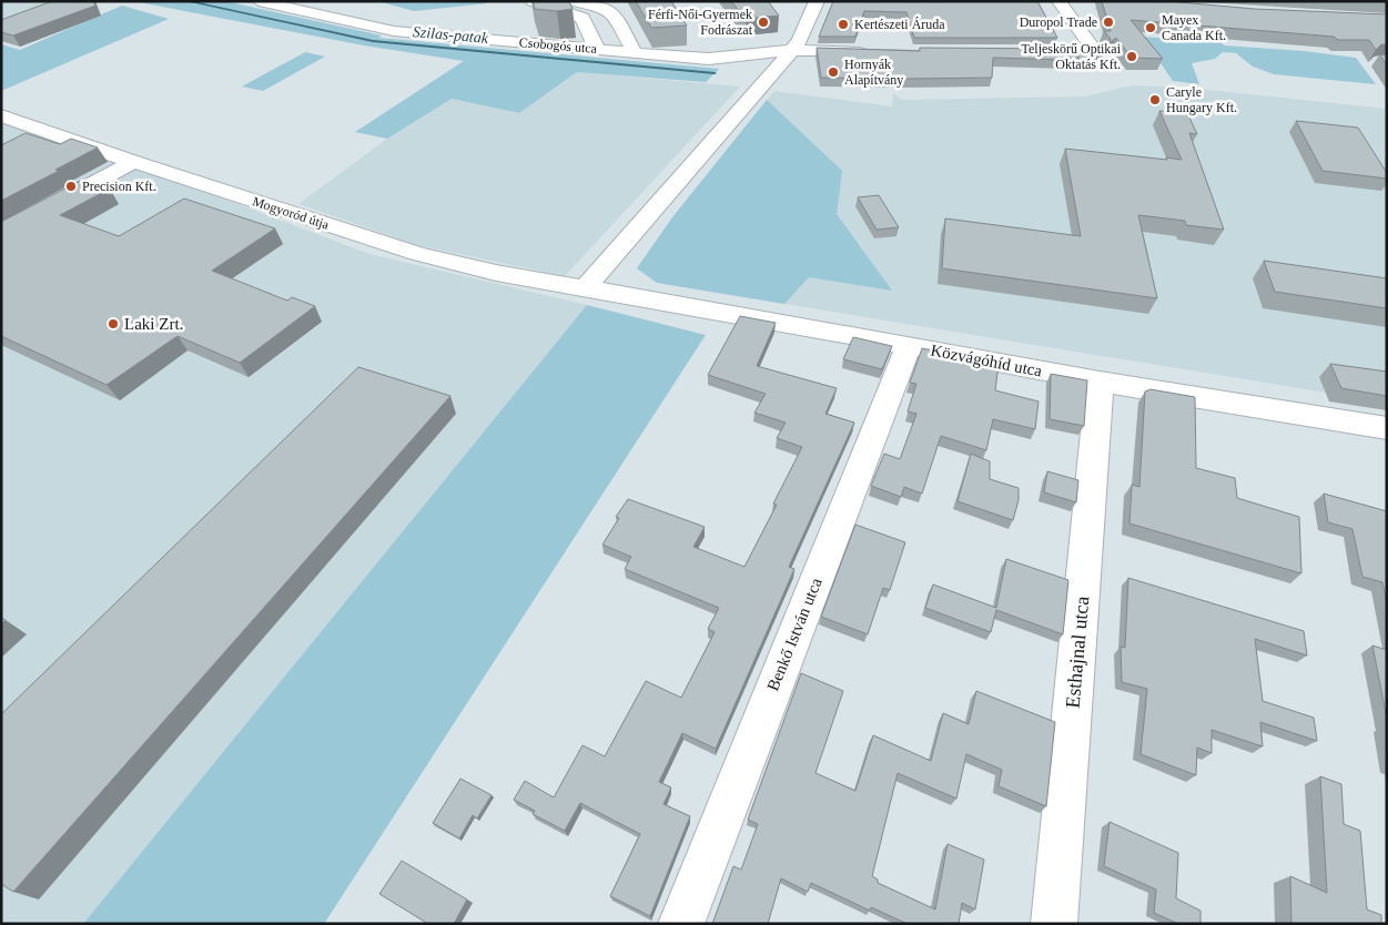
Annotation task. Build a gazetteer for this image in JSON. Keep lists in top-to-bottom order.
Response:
{
  "streets": {
    "street": [
      "Csobogós utca",
      "Mogyoród útja",
      "Közvágóhíd utca",
      "Benkő István utca",
      "Esthajnal utca"
    ]
  },
  "crossings": [
    ["Mogyoród útja", "Közvágóhíd utca"],
    ["Közvágóhíd utca", "Benkő István utca"],
    ["Közvágóhíd utca", "Esthajnal utca"]
  ],
  "water": ["Szilas-patak"],
  "places": [
    "Férfi-Női-Gyermek Fodrászat",
    "Duropol Trade",
    "Kertészeti Áruda",
    "Mayex Canada Kft.",
    "Teljeskörű Optikai Oktatás Kft.",
    "Hornyák Alapítvány",
    "Caryle Hungary Kft.",
    "Precision Kft.",
    "Laki Zrt."
  ]
}
